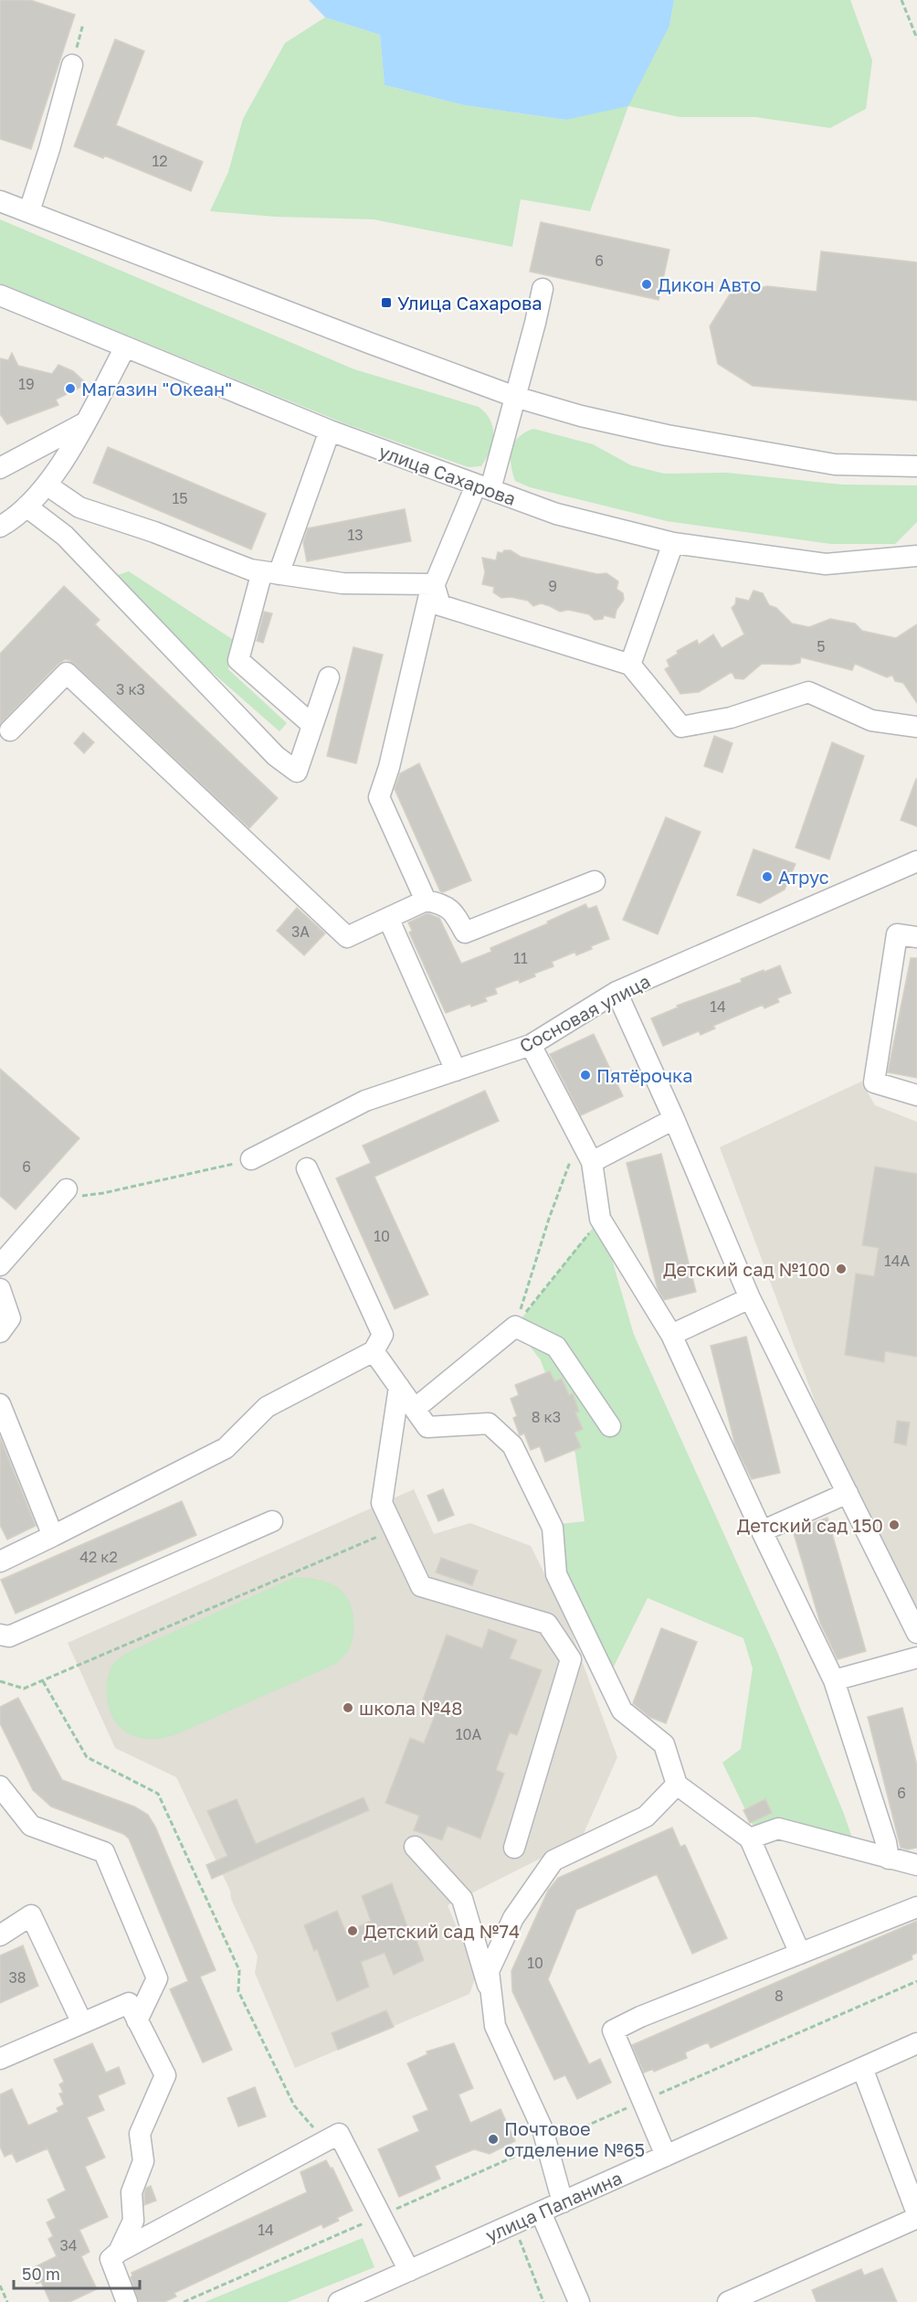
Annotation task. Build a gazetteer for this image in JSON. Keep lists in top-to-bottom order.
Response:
{
  "streets": {
    "street": ["улица Сахарова", "Сосновая улица", "улица Папанина"]
  },
  "places": {
    "other": [
      "Дикон Авто",
      "Магазин \"Океан\"",
      "Атрус",
      "Пятёрочка",
      "Детский сад №100",
      "Детский сад 150",
      "школа №48",
      "Детский сад №74",
      "Почтовое отделение №65"
    ],
    "transit": ["Улица Сахарова"]
  },
  "house_numbers": [
    "12",
    "6",
    "19",
    "15",
    "13",
    "9",
    "5",
    "3 к3",
    "3А",
    "11",
    "14",
    "6",
    "10",
    "14А",
    "8 к3",
    "42 к2",
    "10А",
    "6",
    "10",
    "38",
    "8",
    "14",
    "34"
  ],
  "scale_bar": "50 m"
}
